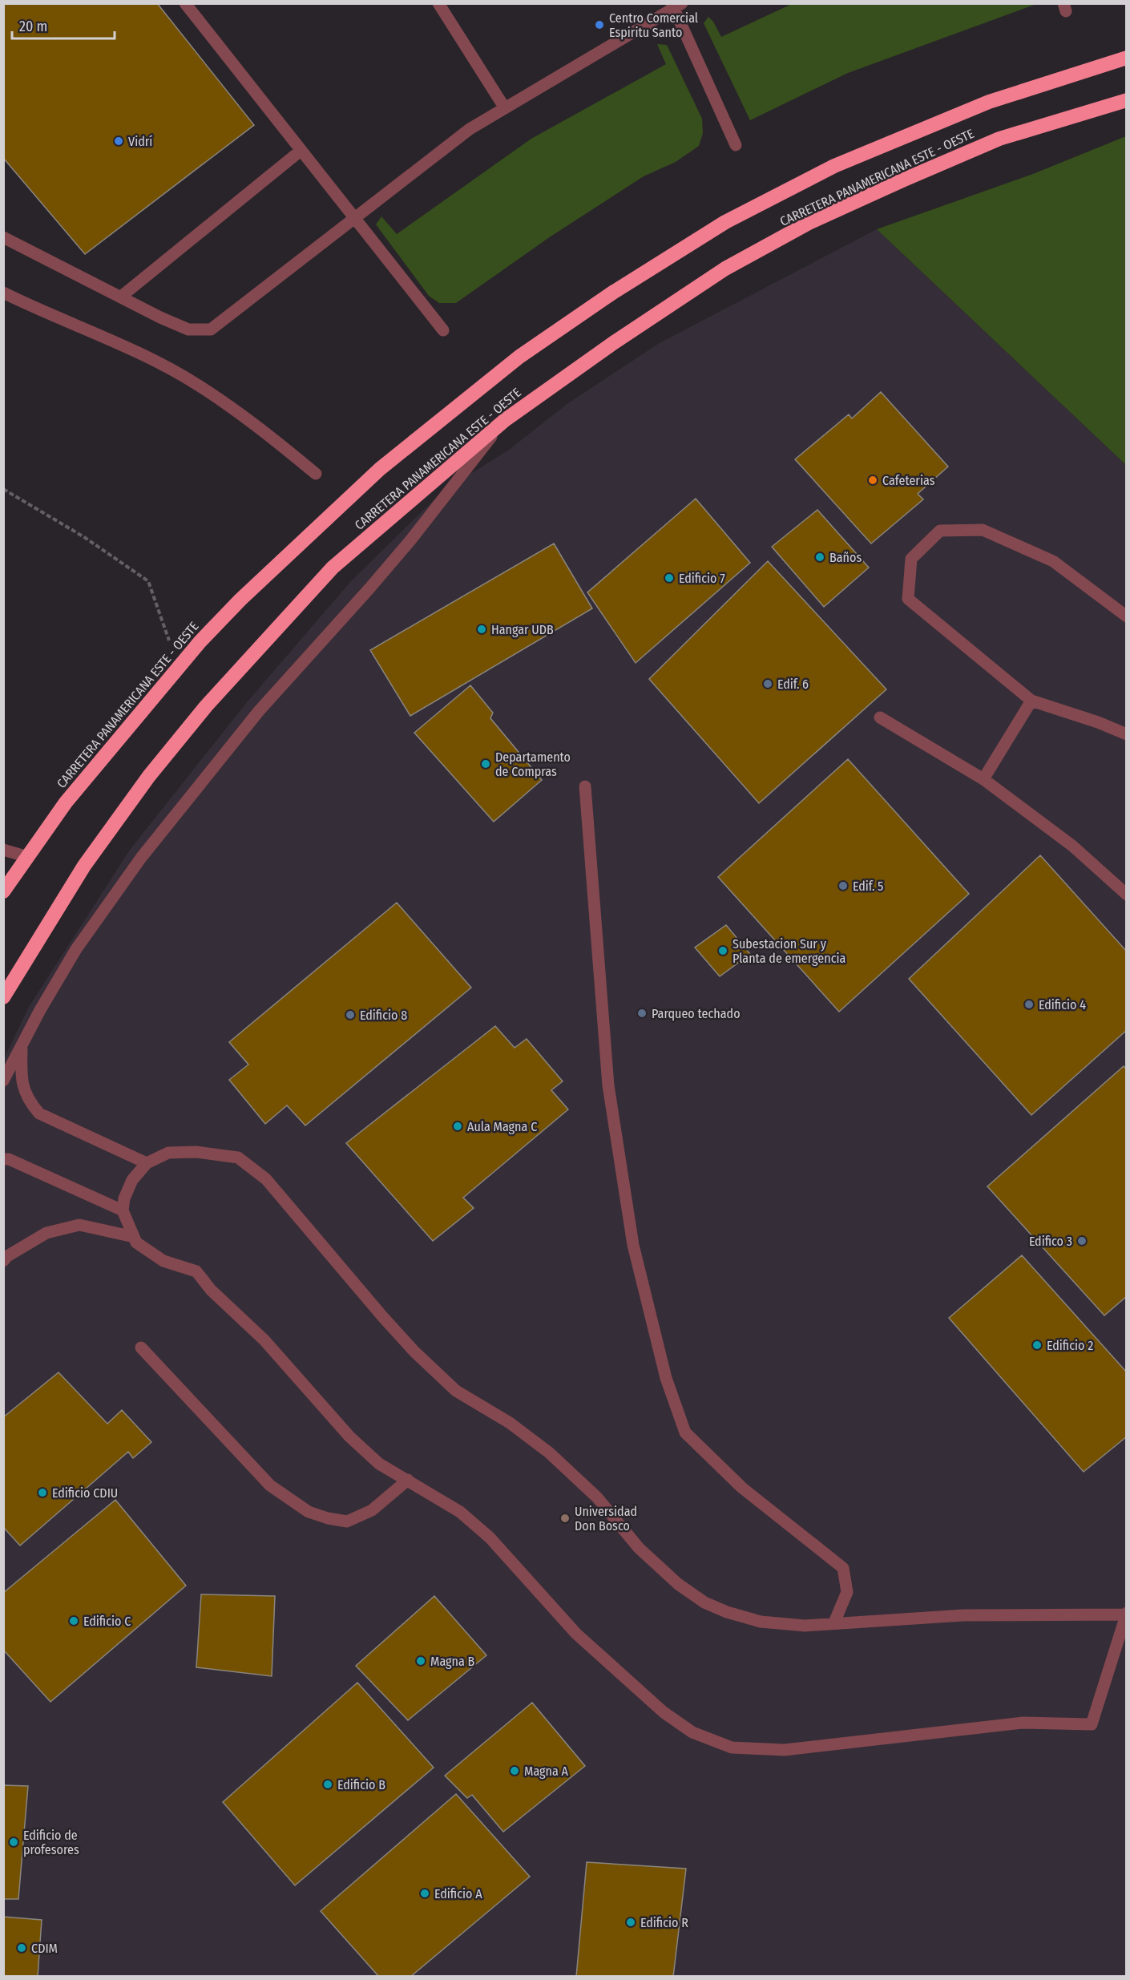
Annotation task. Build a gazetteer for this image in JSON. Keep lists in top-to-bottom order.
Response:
{
  "streets": {
    "highway": ["CARRETERA PANAMERICANA ESTE - OESTE"]
  },
  "places": [
    "Centro Comercial Espiritu Santo",
    "Vidrí",
    "Cafeterias",
    "Baños",
    "Edificio 7",
    "Hangar UDB",
    "Edif. 6",
    "Departamento de Compras",
    "Edif. 5",
    "Subestacion Sur y Planta de emergencia",
    "Edificio 4",
    "Parqueo techado",
    "Edificio 8",
    "Aula Magna C",
    "Edifico 3",
    "Edificio 2",
    "Edificio CDIU",
    "Universidad Don Bosco",
    "Edificio C",
    "Magna B",
    "Magna A",
    "Edificio B",
    "Edificio de profesores",
    "Edificio A",
    "Edificio R",
    "CDIM"
  ],
  "scale_bar": "20 m"
}
